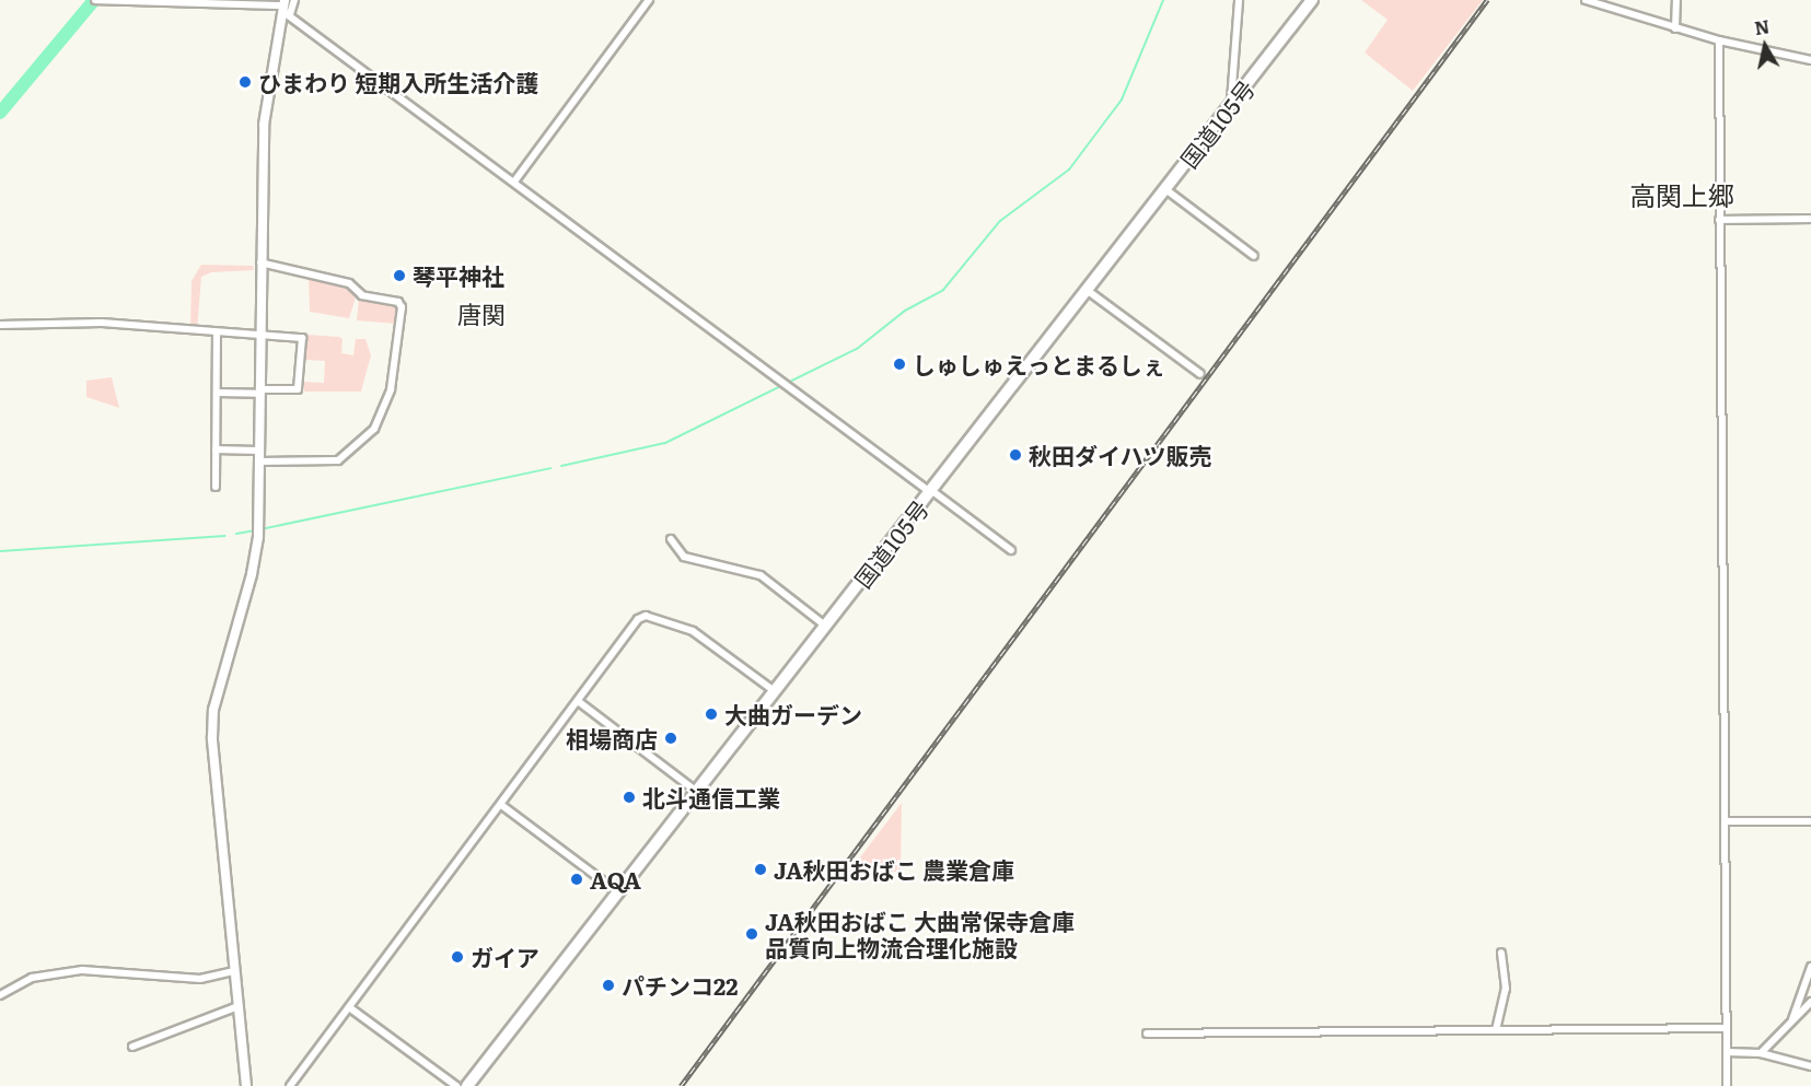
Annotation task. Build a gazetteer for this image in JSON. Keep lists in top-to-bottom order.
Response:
{
  "streets": {
    "highway": ["国道105号"]
  },
  "districts": ["高関上郷", "唐関"],
  "places": [
    "ひまわり 短期入所生活介護",
    "琴平神社",
    "しゅしゅえっとまるしぇ",
    "秋田ダイハツ販売",
    "大曲ガーデン",
    "相場商店",
    "北斗通信工業",
    "JA秋田おばこ 農業倉庫",
    "AQA",
    "JA秋田おばこ 大曲常保寺倉庫 品質向上物流合理化施設",
    "ガイア",
    "パチンコ22"
  ],
  "north": "top"
}
